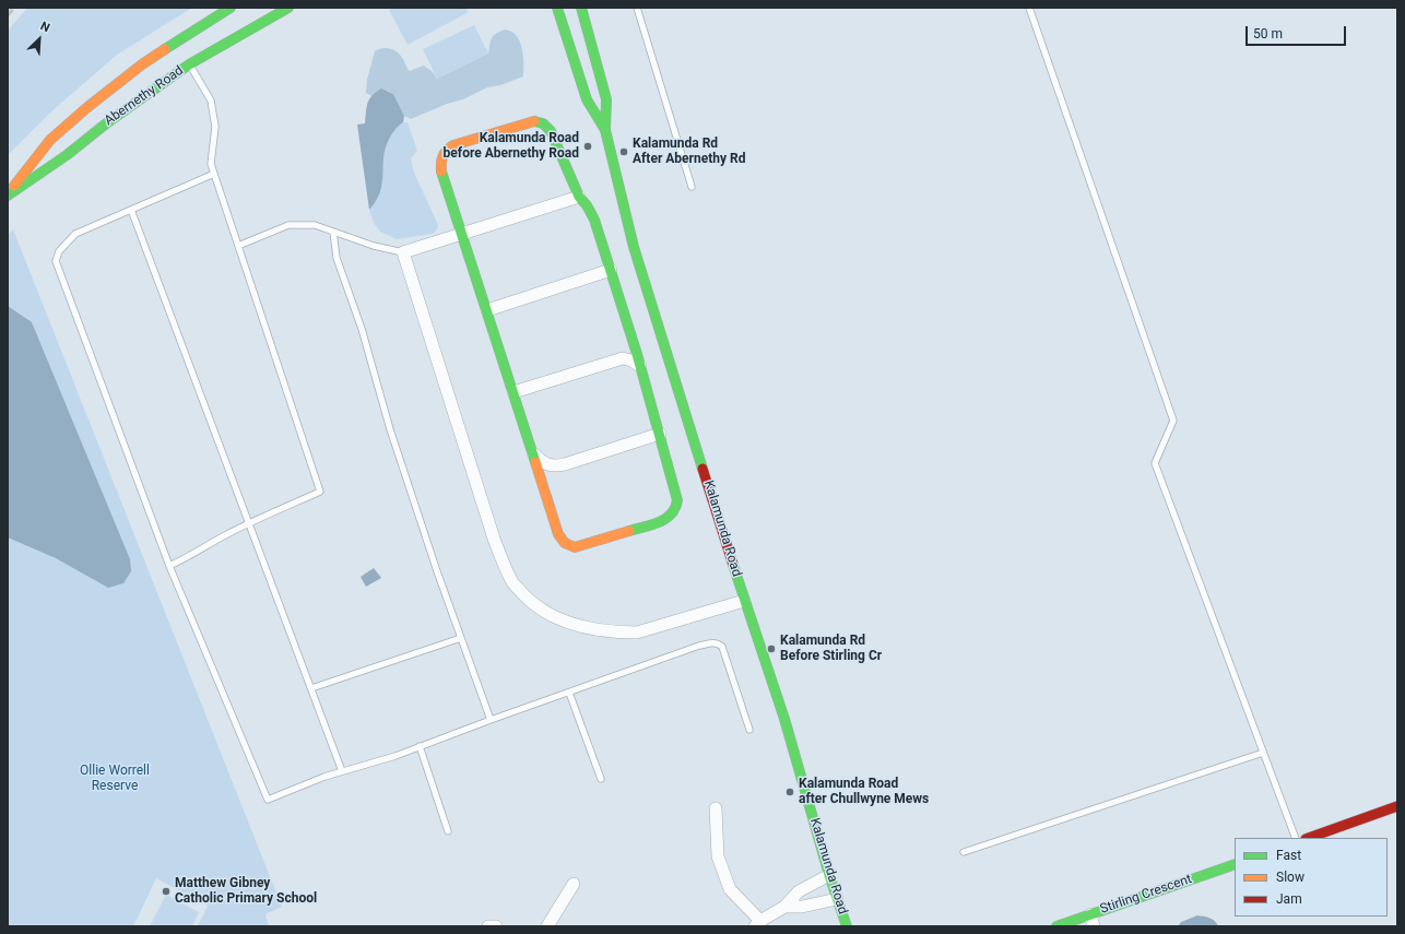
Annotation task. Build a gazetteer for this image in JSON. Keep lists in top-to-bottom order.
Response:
{
  "streets": {
    "main road": ["Abernethy Road", "Kalamunda Road", "Stirling Crescent"]
  },
  "parks": ["Ollie Worrell Reserve"],
  "places": [
    "Kalamunda Road before Abernethy Road",
    "Kalamunda Rd After Abernethy Rd",
    "Kalamunda Rd Before Stirling Cr",
    "Kalamunda Road after Chullwyne Mews",
    "Matthew Gibney Catholic Primary School"
  ],
  "legend": ["Fast", "Slow", "Jam"],
  "scale_bar": "50 m",
  "north": "top right"
}
